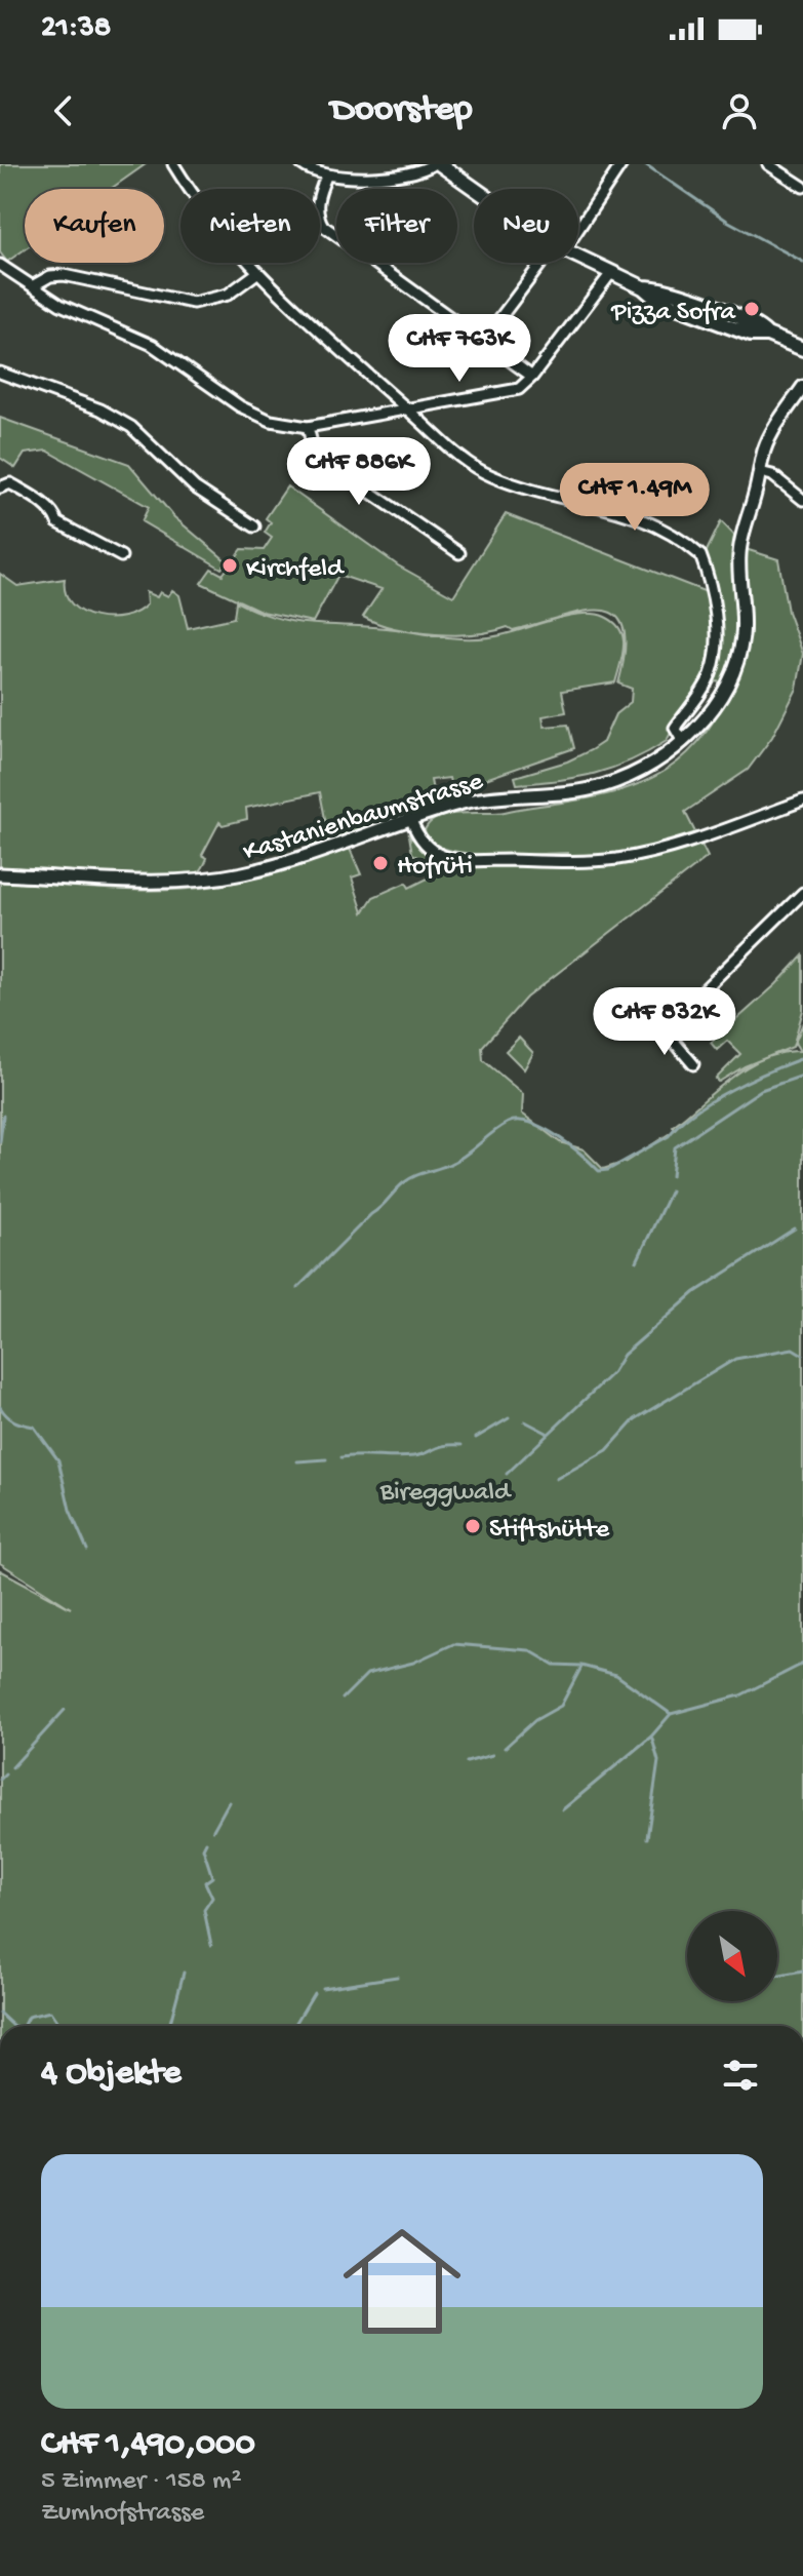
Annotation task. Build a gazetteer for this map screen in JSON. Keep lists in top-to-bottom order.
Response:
{
  "streets": {
    "street": ["Kastanienbaumstrasse"]
  },
  "parks": ["Bireggwald"],
  "places": [
    "Pizza Sofra",
    "Kirchfeld",
    "Hofrüti",
    "Stiftshütte"
  ],
  "north": "bottom right",
  "page": {
    "status": "21:38",
    "header": "Doorstep",
    "chip": [
      "Kaufen",
      "Mieten",
      "Filter",
      "Neu"
    ],
    "price": [
      "CHF 763K",
      "CHF 886K",
      "CHF 1.49M",
      "CHF 832K"
    ],
    "heading": "4 Objekte",
    "list": [
      {
        "name": "CHF 1,490,000",
        "note": "5 Zimmer · 158 m² · Zumhofstrasse"
      }
    ]
  }
}
